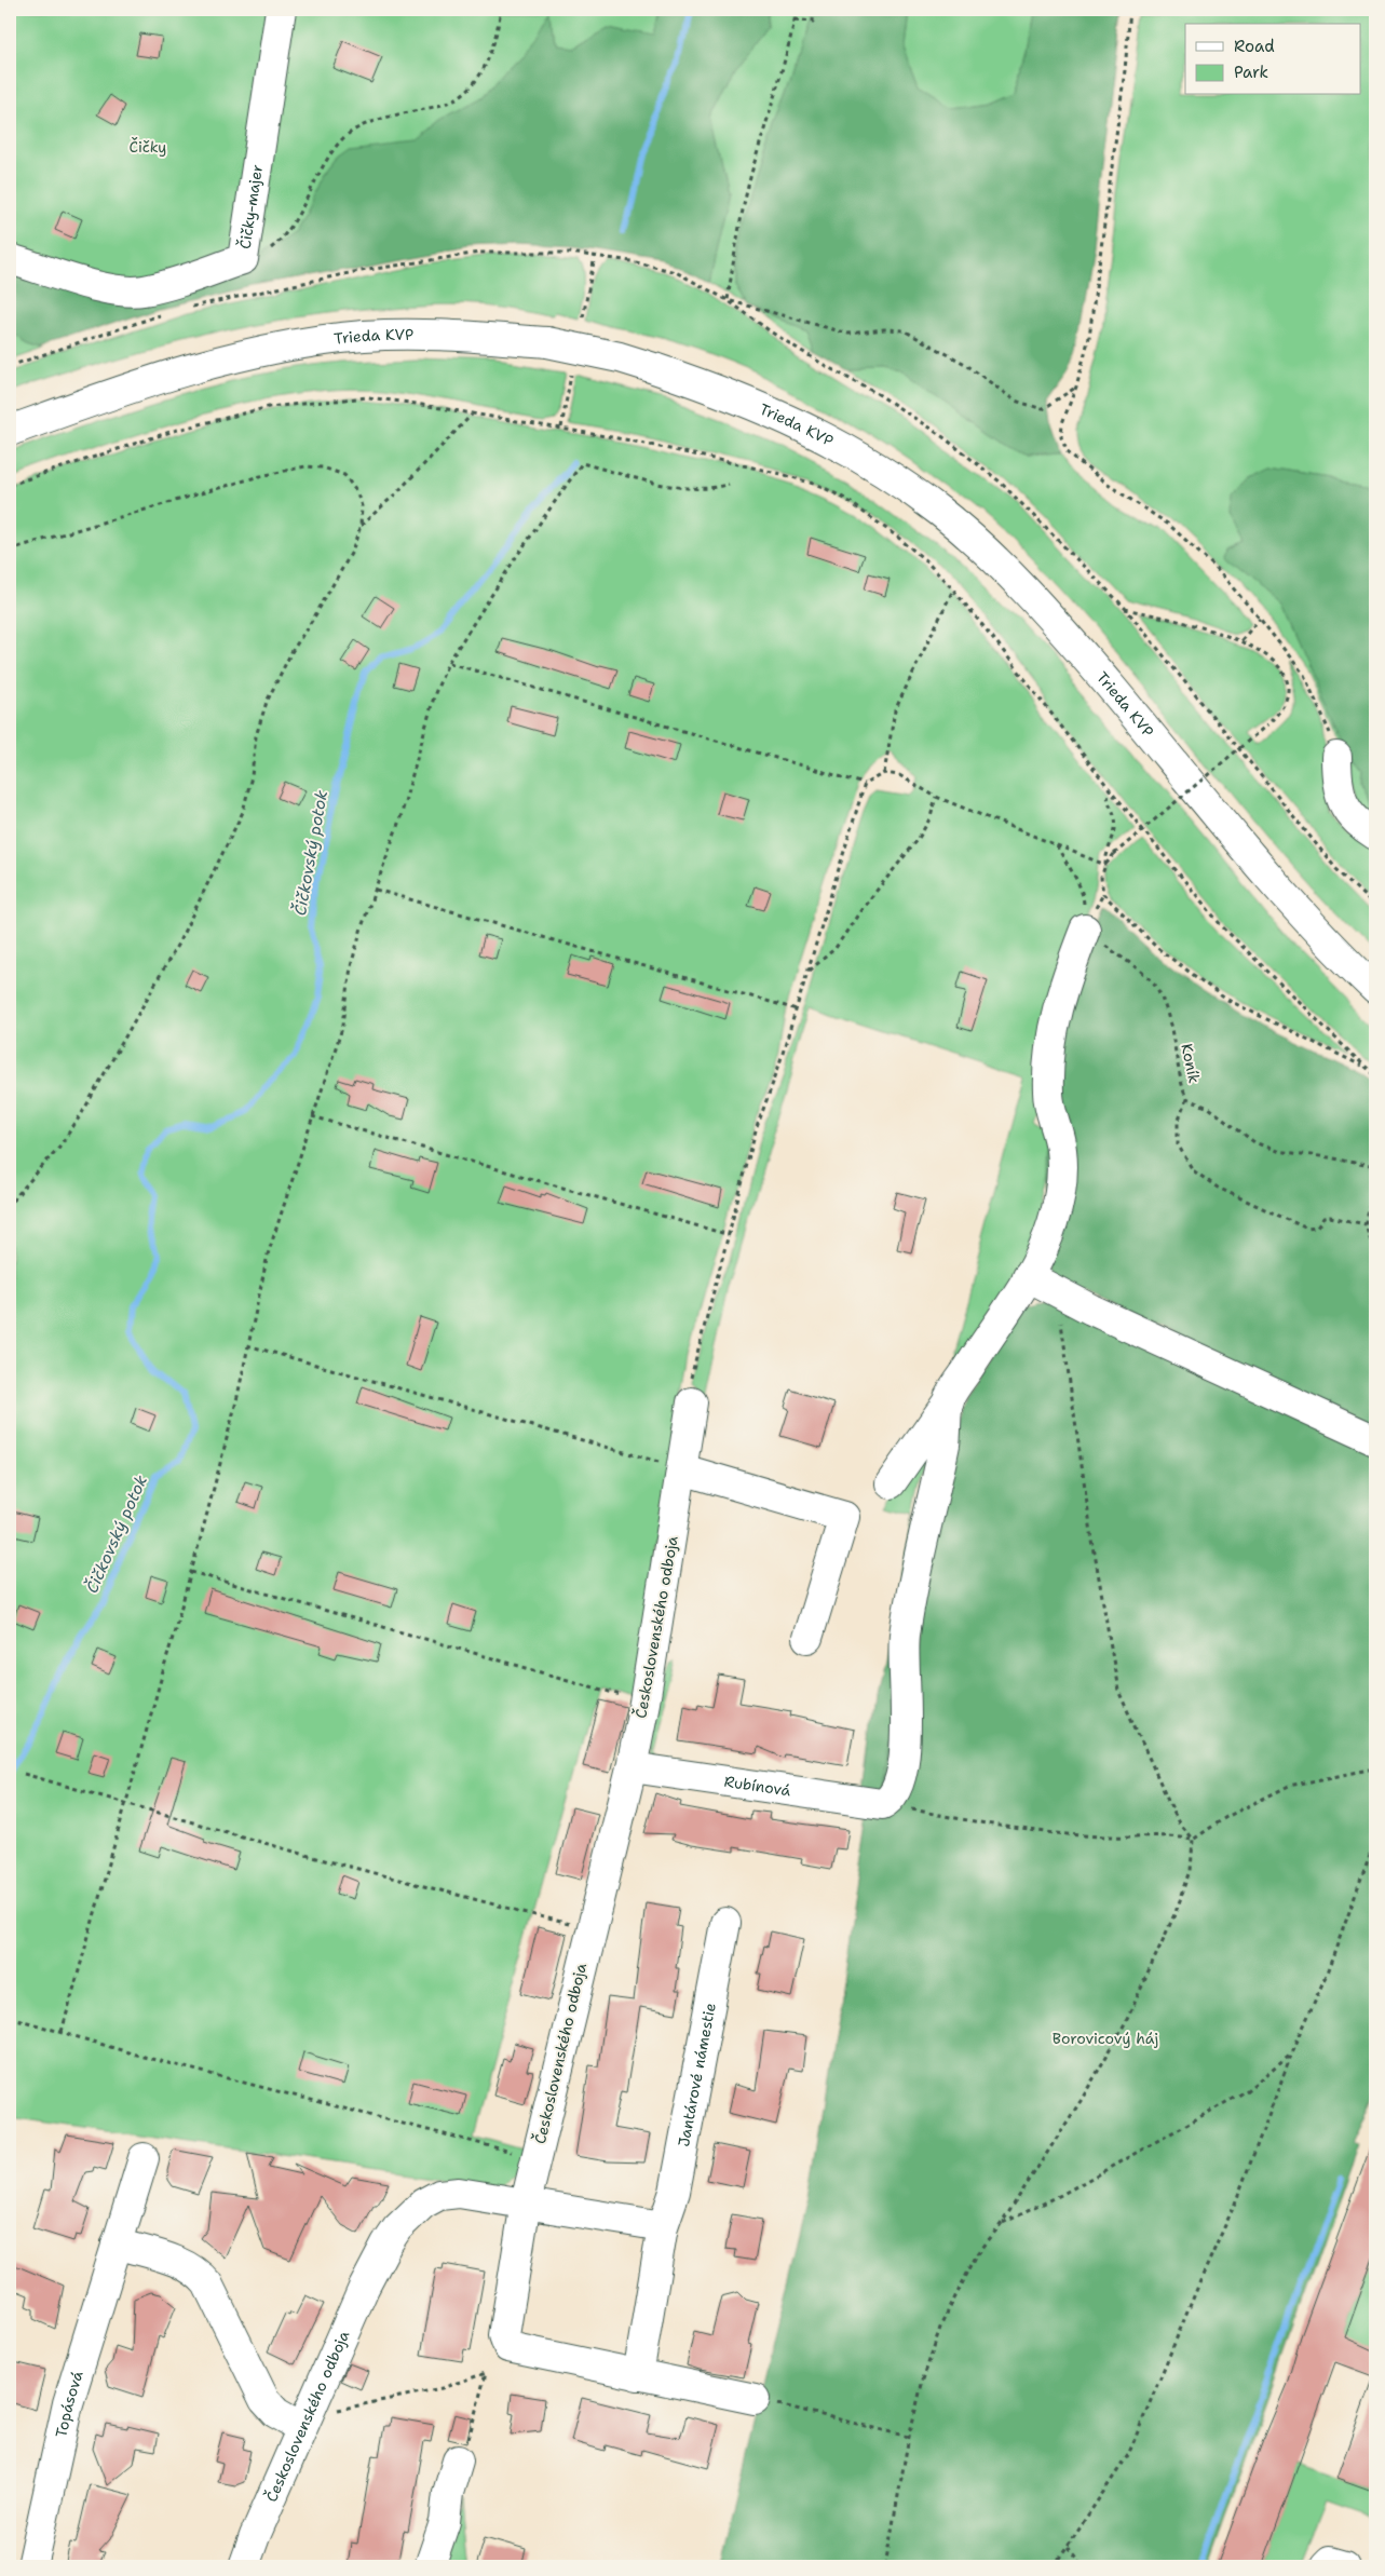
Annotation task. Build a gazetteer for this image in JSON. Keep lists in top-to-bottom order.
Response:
{
  "streets": {
    "street": [
      "Čičky-majer",
      "Trieda KVP",
      "Československého odboja",
      "Rubínová",
      "Jantárové námestie",
      "Topásová"
    ],
    "path": ["Koník"]
  },
  "crossings": [
    ["Československého odboja", "Rubínová"]
  ],
  "water": ["Čičkovský potok"],
  "parks": ["Čičky", "Borovicový háj"],
  "legend": ["Road", "Park"]
}
